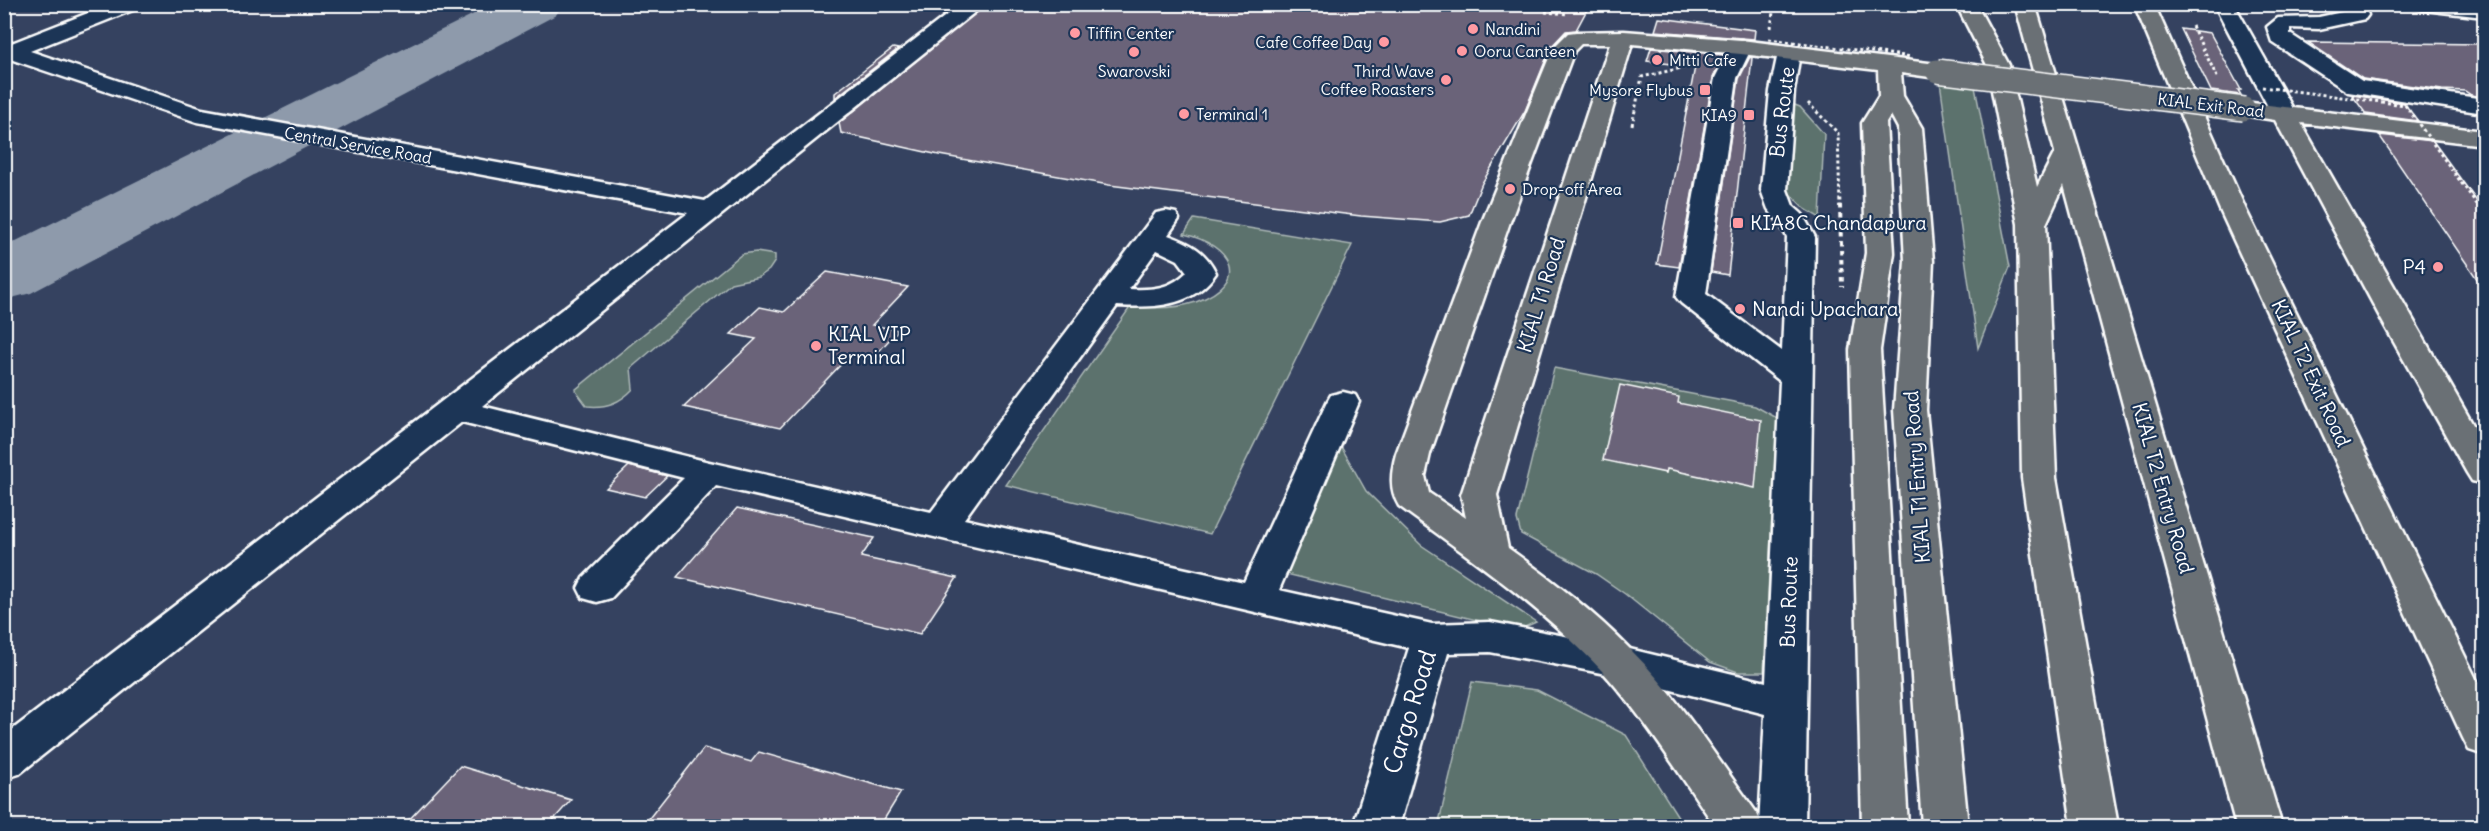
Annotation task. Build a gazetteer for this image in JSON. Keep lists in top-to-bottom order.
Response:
{
  "streets": {
    "main road": [
      "KIAL Exit Road",
      "KIAL T1 Road",
      "KIAL T2 Exit Road",
      "KIAL T1 Entry Road",
      "KIAL T2 Entry Road"
    ],
    "lane": ["Bus Route", "Central Service Road", "Cargo Road"]
  },
  "crossings": [
    ["KIAL Exit Road", "KIAL T1 Entry Road"],
    ["Bus Route", "Cargo Road"]
  ],
  "places": {
    "other": [
      "Nandini",
      "Tiffin Center",
      "Cafe Coffee Day",
      "Ooru Canteen",
      "Swarovski",
      "Mitti Cafe",
      "Third Wave Coffee Roasters",
      "Terminal 1",
      "Drop-off Area",
      "P4",
      "Nandi Upachara",
      "KIAL VIP Terminal"
    ],
    "transit": ["Mysore Flybus", "KIA9", "KIA8C Chandapura"]
  }
}
